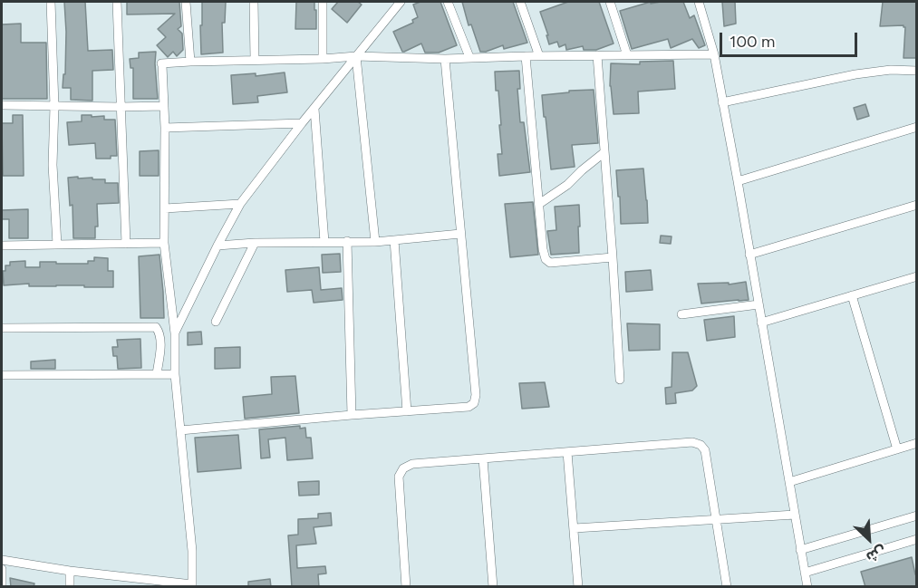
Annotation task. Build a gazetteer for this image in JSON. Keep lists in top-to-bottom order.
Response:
{
  "scale_bar": "100 m",
  "north": "bottom right"
}
